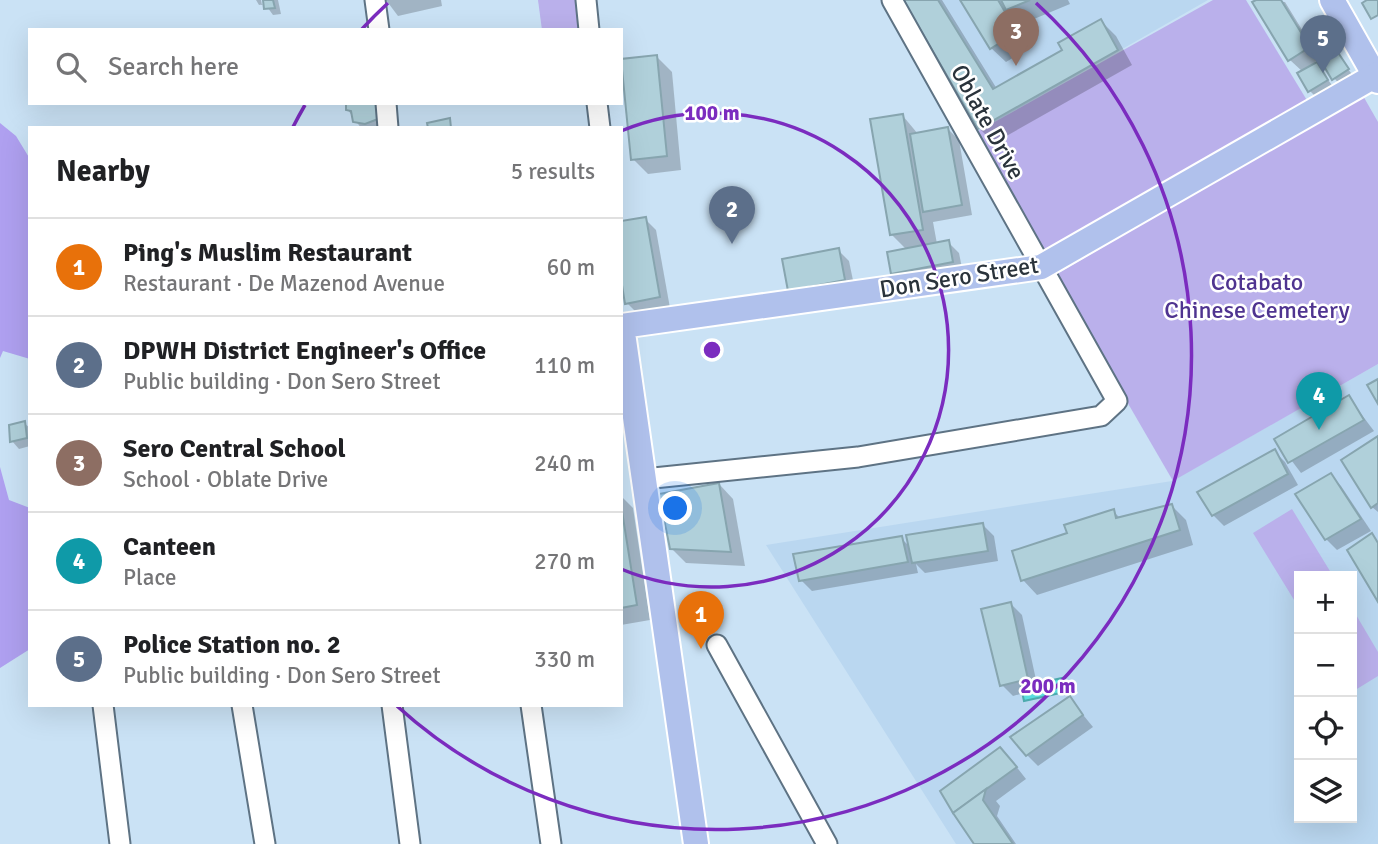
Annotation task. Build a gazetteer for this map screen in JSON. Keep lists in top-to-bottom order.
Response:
{
  "streets": {
    "main road": ["Don Sero Street"],
    "street": ["Oblate Drive"]
  },
  "crossings": [
    ["Oblate Drive", "Don Sero Street"]
  ],
  "parks": ["Cotabato Chinese Cemetery"],
  "page": {
    "pins": [
      "3",
      "5",
      "2",
      "4",
      "1"
    ],
    "search": "Search here",
    "heading": ["Nearby", "5 results"],
    "list": [
      {
        "mark": "1",
        "name": "Ping's Muslim Restaurant",
        "note": "Restaurant · De Mazenod Avenue",
        "value": "60 m"
      },
      {
        "mark": "2",
        "name": "DPWH District Engineer's Office",
        "note": "Public building · Don Sero Street",
        "value": "110 m"
      },
      {
        "mark": "3",
        "name": "Sero Central School",
        "note": "School · Oblate Drive",
        "value": "240 m"
      },
      {
        "mark": "4",
        "name": "Canteen",
        "note": "Place",
        "value": "270 m"
      },
      {
        "mark": "5",
        "name": "Police Station no. 2",
        "note": "Public building · Don Sero Street",
        "value": "330 m"
      }
    ],
    "map_buttons": ["+", "−"]
  },
  "rings": ["100 m", "200 m"]
}
